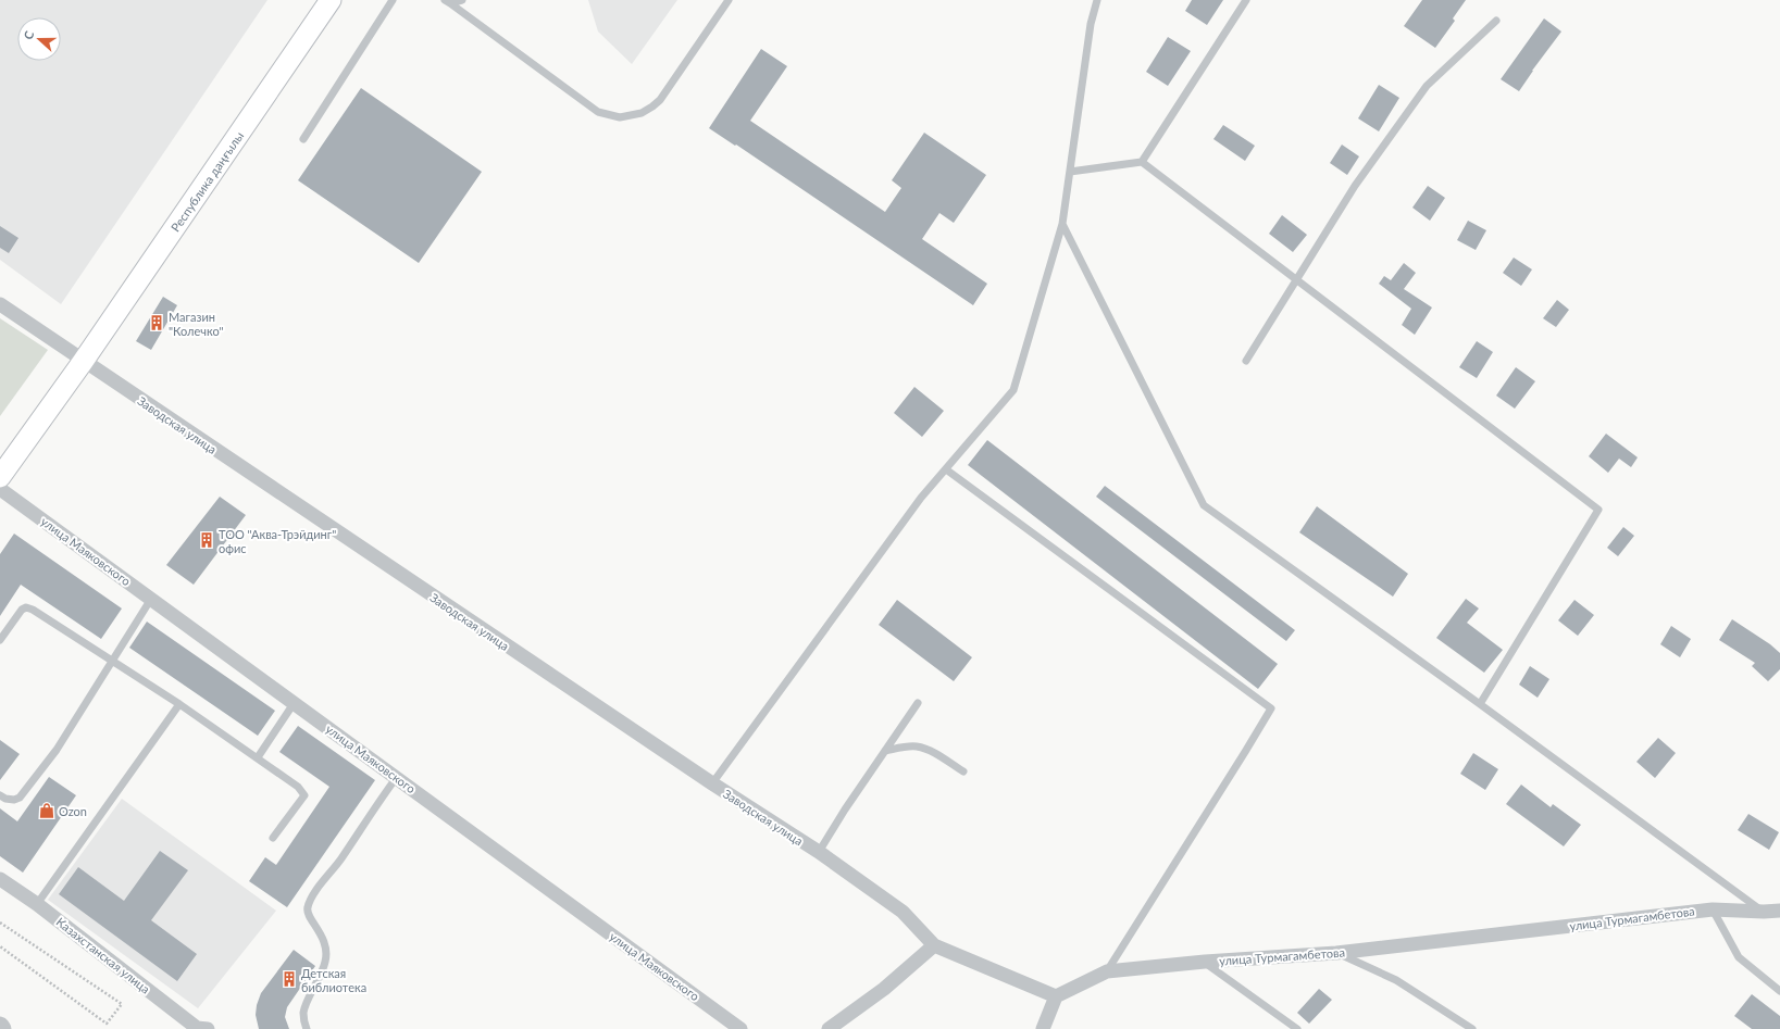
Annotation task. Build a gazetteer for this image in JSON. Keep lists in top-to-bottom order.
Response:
{
  "streets": {
    "main road": ["Республика даңғылы"],
    "street": [
      "Заводская улица",
      "улица Маяковского",
      "улица Турмагамбетова",
      "Казахстанская улица"
    ]
  },
  "crossings": [
    ["Республика даңғылы", "Заводская улица"]
  ],
  "places": {
    "building": ["Магазин \"Колечко\"", "ТОО \"Аква-Трэйдинг\" офис", "Детская библиотека"],
    "shop": ["Ozon"]
  },
  "north": "left"
}
